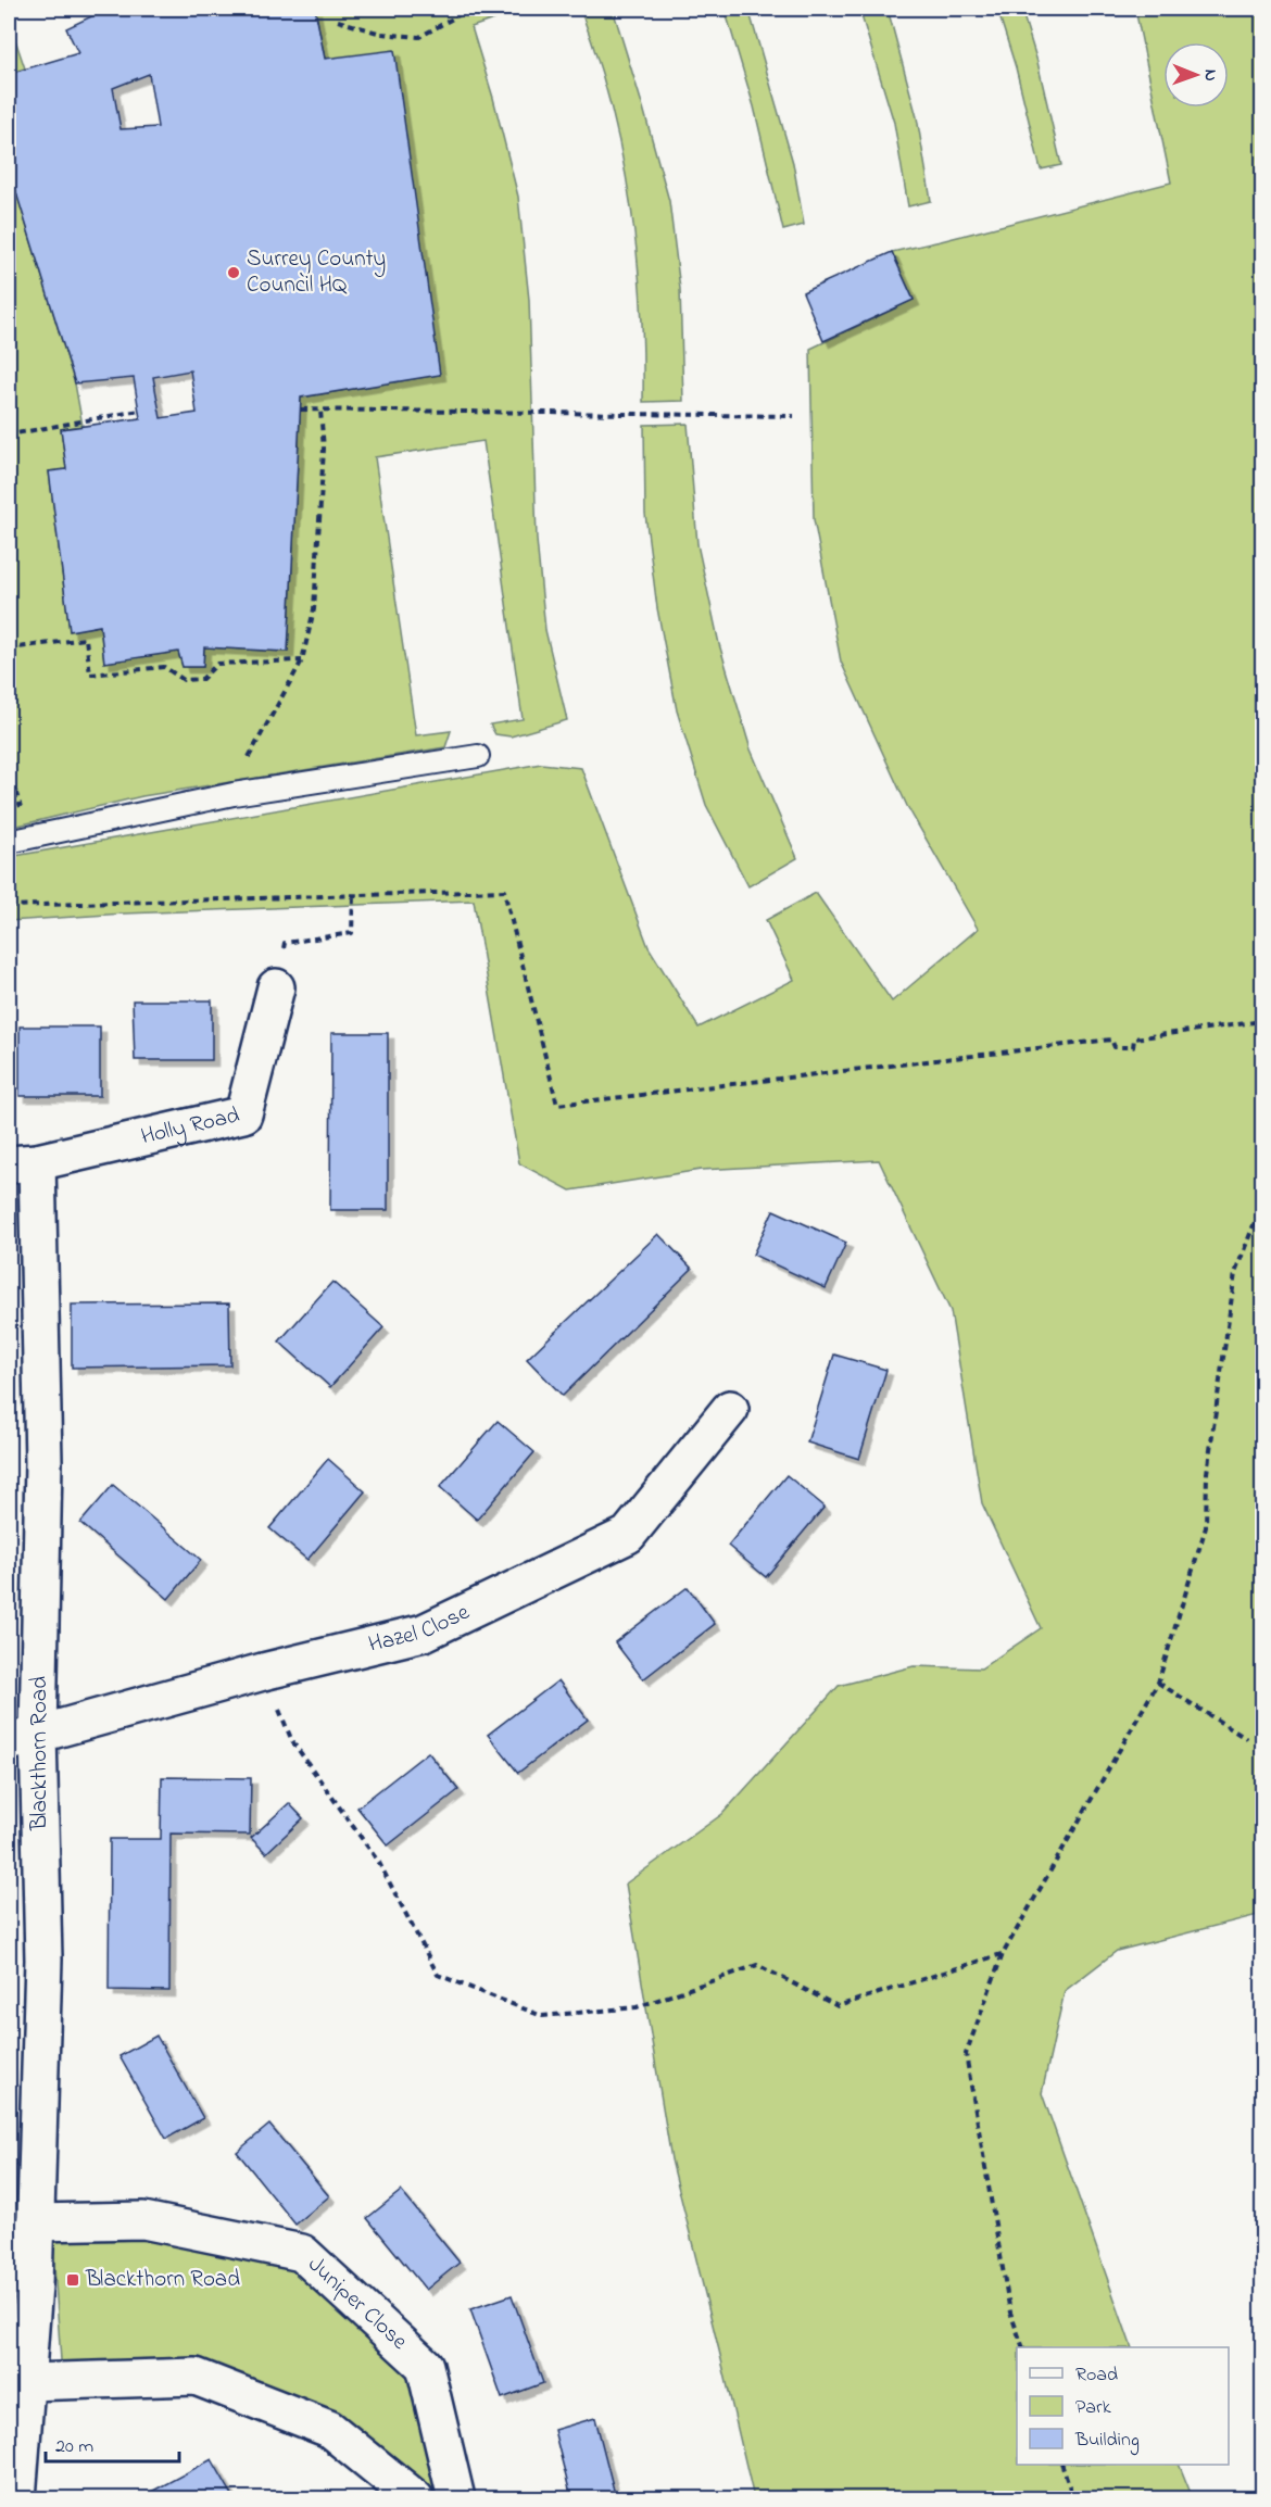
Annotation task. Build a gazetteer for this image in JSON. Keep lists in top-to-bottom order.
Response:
{
  "streets": {
    "street": [
      "Holly Road",
      "Hazel Close",
      "Blackthorn Road",
      "Juniper Close"
    ]
  },
  "crossings": [
    ["Holly Road", "Blackthorn Road"],
    ["Hazel Close", "Blackthorn Road"],
    ["Blackthorn Road", "Juniper Close"]
  ],
  "places": {
    "other": ["Surrey County Council HQ"],
    "transit": ["Blackthorn Road"]
  },
  "legend": ["Road", "Park", "Building"],
  "scale_bar": "20 m",
  "north": "right"
}
